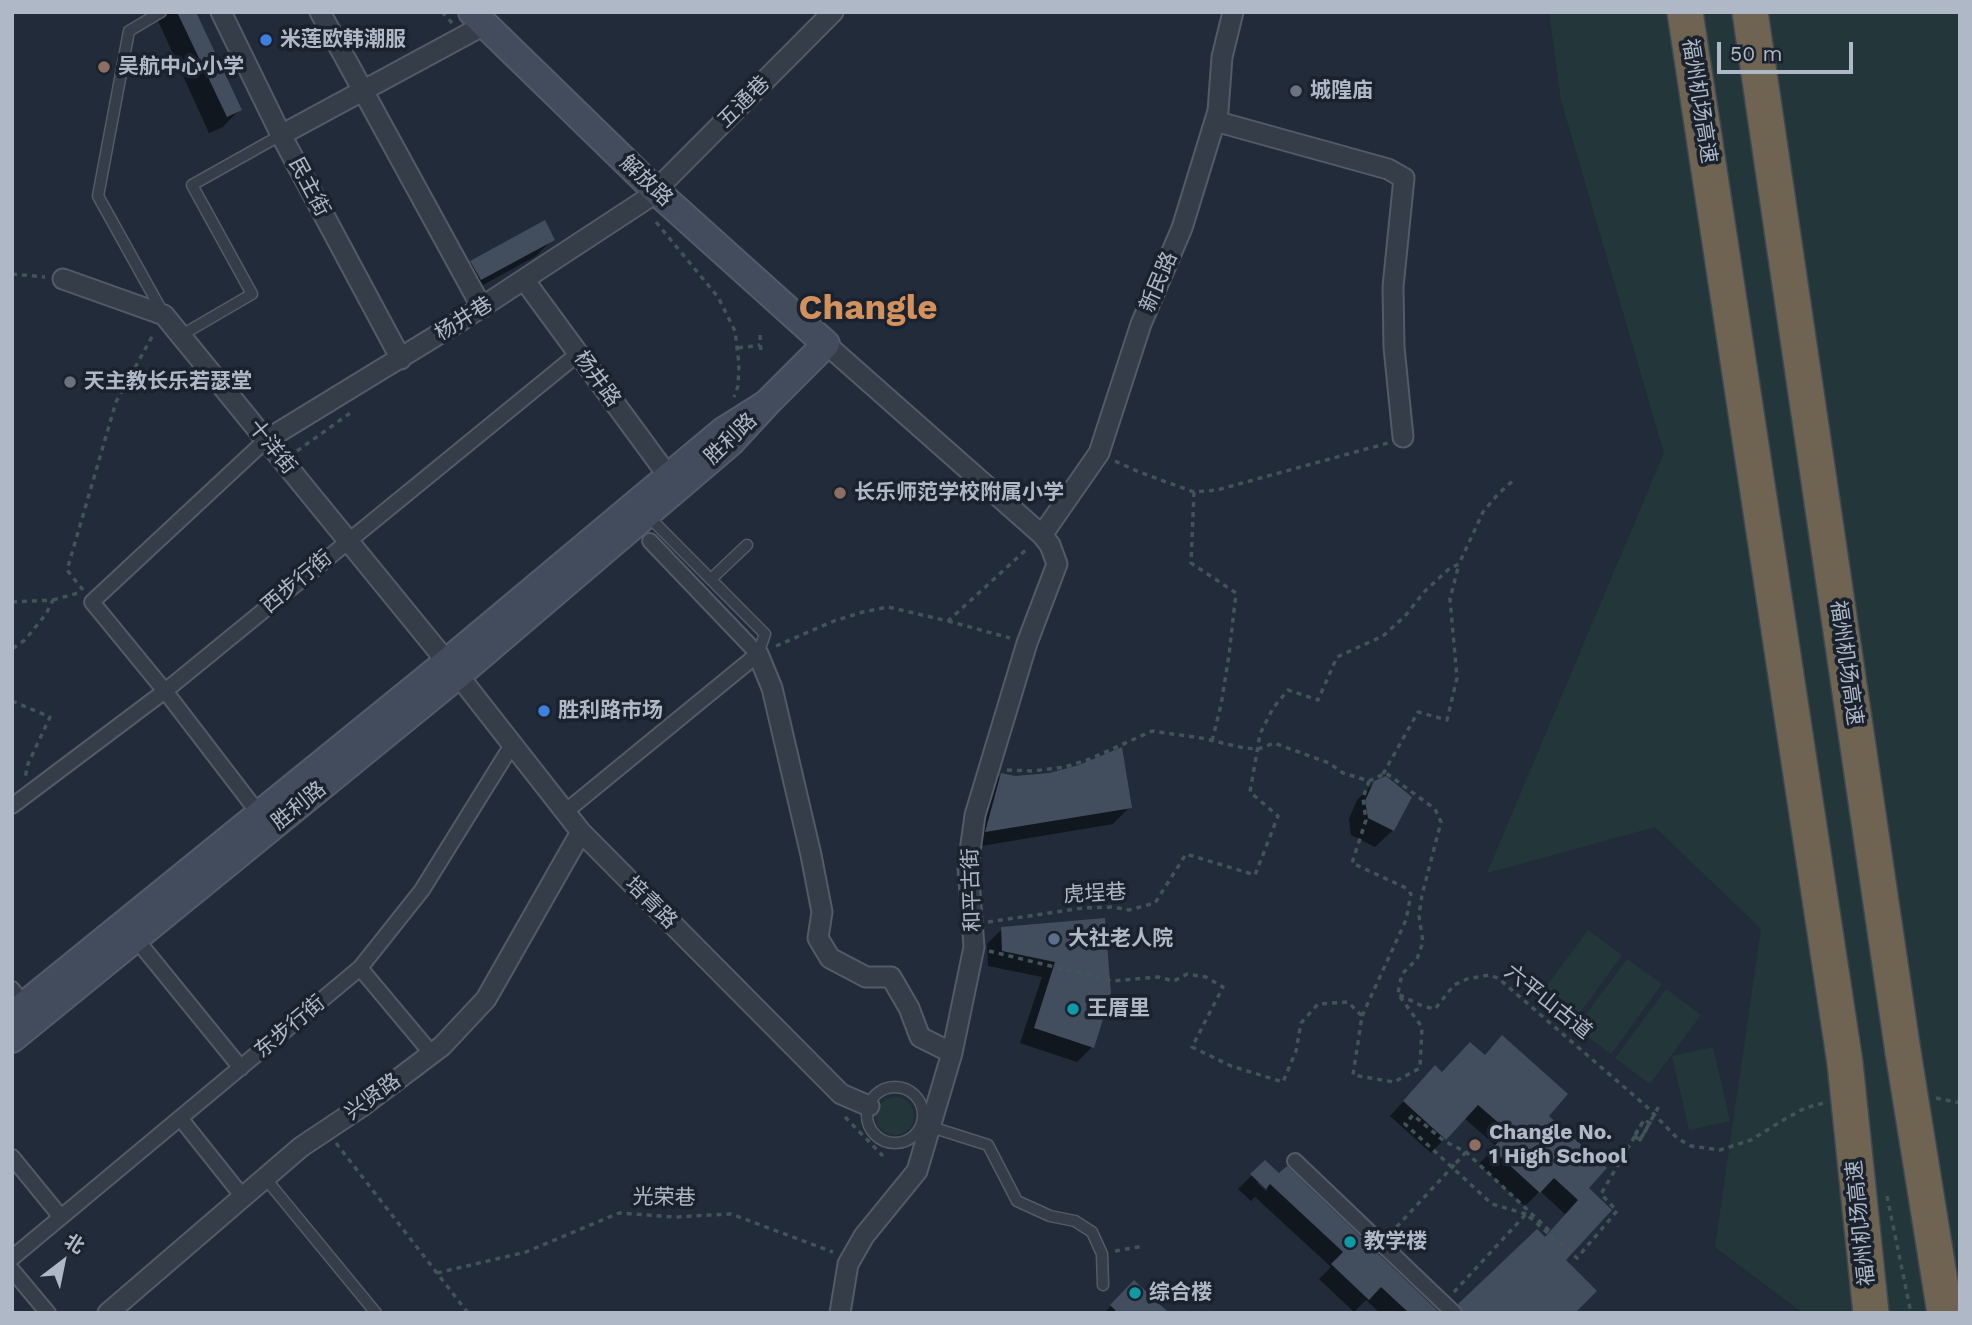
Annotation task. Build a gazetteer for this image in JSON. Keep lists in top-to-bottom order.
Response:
{
  "streets": {
    "highway": ["福州机场高速"],
    "main road": ["解放路", "胜利路"],
    "street": [
      "五通巷",
      "民主街",
      "新民路",
      "杨井巷",
      "杨井路",
      "十洋街",
      "西步行街",
      "和平古街",
      "培青路",
      "东步行街",
      "兴贤路"
    ],
    "path": ["虎埕巷", "六平山古道", "光荣巷"]
  },
  "crossings": [
    ["五通巷", "解放路"],
    ["五通巷", "杨井巷"],
    ["解放路", "杨井巷"],
    ["民主街", "杨井巷"],
    ["新民路", "和平古街"],
    ["杨井巷", "杨井路"],
    ["杨井巷", "十洋街"],
    ["杨井路", "胜利路"],
    ["杨井路", "西步行街"],
    ["胜利路", "十洋街"],
    ["胜利路", "培青路"],
    ["十洋街", "西步行街"],
    ["十洋街", "培青路"],
    ["和平古街", "虎埕巷"],
    ["和平古街", "培青路"],
    ["和平古街", "光荣巷"],
    ["培青路", "东步行街"],
    ["培青路", "兴贤路"]
  ],
  "districts": ["Changle"],
  "places": [
    "米莲欧韩潮服",
    "吴航中心小学",
    "城隍庙",
    "天主教长乐若瑟堂",
    "长乐师范学校附属小学",
    "胜利路市场",
    "大社老人院",
    "王厝里",
    "Changle No. 1 High School",
    "教学楼",
    "综合楼"
  ],
  "scale_bar": "50 m",
  "north": "top right"
}
